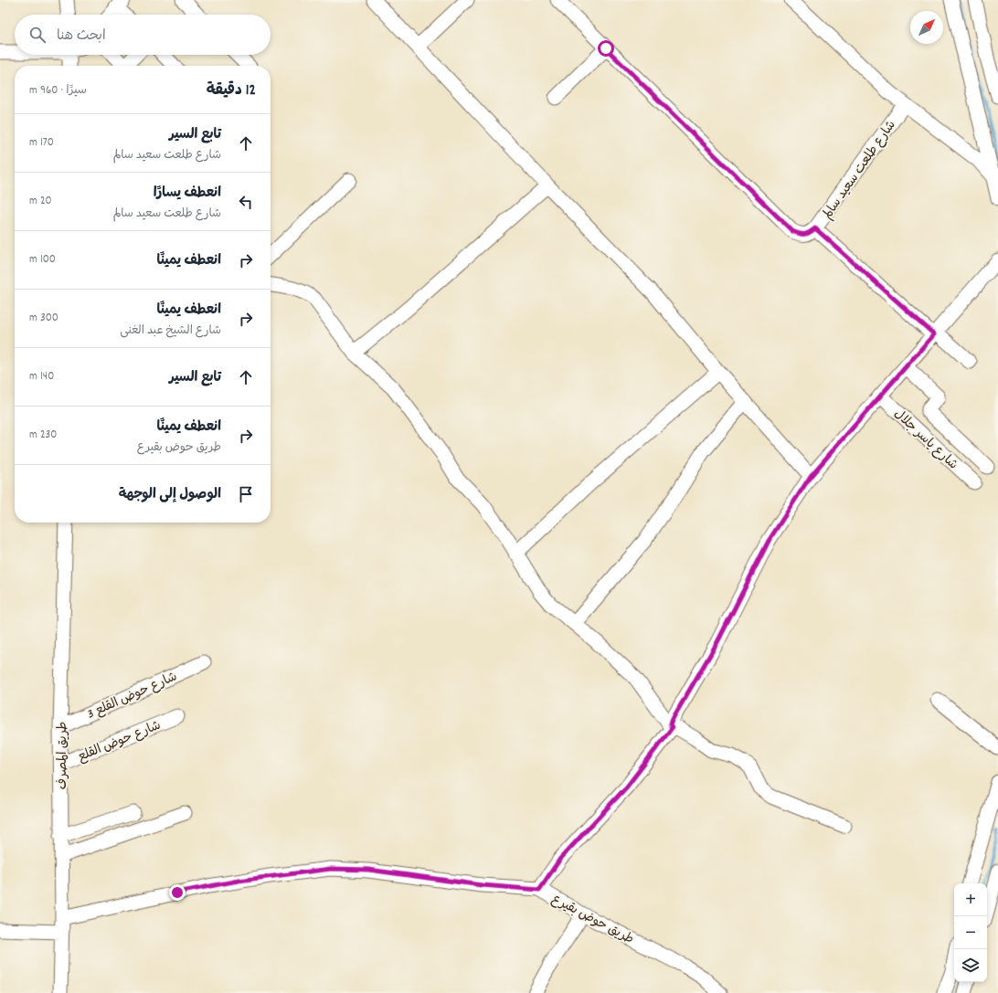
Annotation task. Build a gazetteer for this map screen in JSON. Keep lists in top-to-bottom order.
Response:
{
  "streets": {
    "street": [
      "شارع طلعت سعيد سالم",
      "شارع ياسر جلال",
      "شارع حوض القلع 3",
      "شارع حوض القلع",
      "طريق المصرف",
      "طريق حوض بقيرع"
    ]
  },
  "crossings": [
    ["شارع حوض القلع 3", "طريق المصرف"],
    ["شارع حوض القلع", "طريق المصرف"],
    ["طريق المصرف", "طريق حوض بقيرع"]
  ],
  "north": "top right",
  "page": {
    "search": "ابحث هنا",
    "heading": ["12 دقيقة", "سيرًا · 960 m"],
    "list": [
      ["تابع السير", "شارع طلعت سعيد سالم", "170 m"],
      ["انعطف يسارًا", "شارع طلعت سعيد سالم", "20 m"],
      ["انعطف يمينًا", "100 m"],
      ["انعطف يمينًا", "شارع الشيخ عبد الغنى", "300 m"],
      ["تابع السير", "140 m"],
      ["انعطف يمينًا", "طريق حوض بقيرع", "230 m"],
      "الوصول إلى الوجهة"
    ],
    "map_buttons": ["+", "−"]
  }
}
